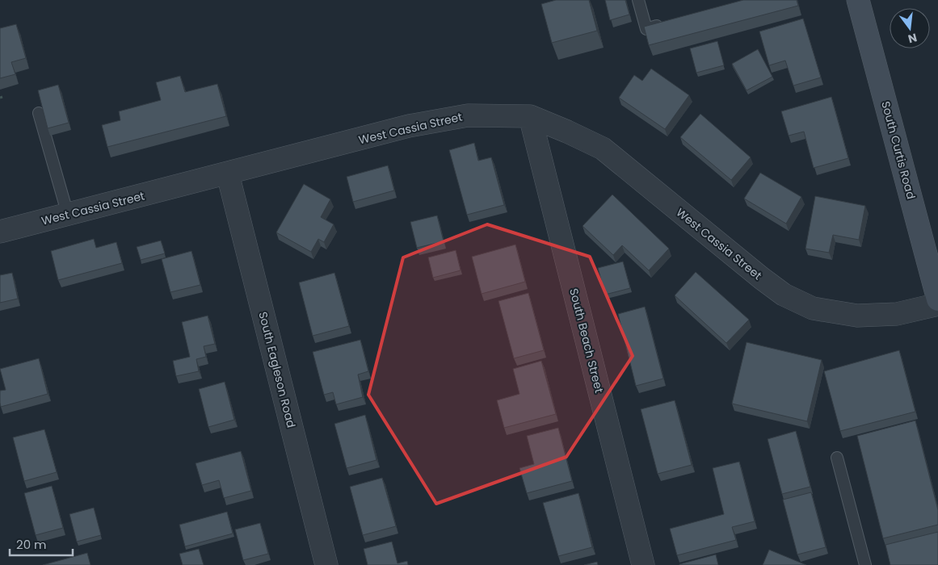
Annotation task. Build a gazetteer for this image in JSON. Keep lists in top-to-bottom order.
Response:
{
  "streets": {
    "main road": ["South Curtis Road"],
    "street": ["West Cassia Street", "South Beach Street", "South Eagleson Road"]
  },
  "crossings": [
    ["West Cassia Street", "South Beach Street"],
    ["West Cassia Street", "South Eagleson Road"]
  ],
  "scale_bar": "20 m",
  "north": "bottom"
}
